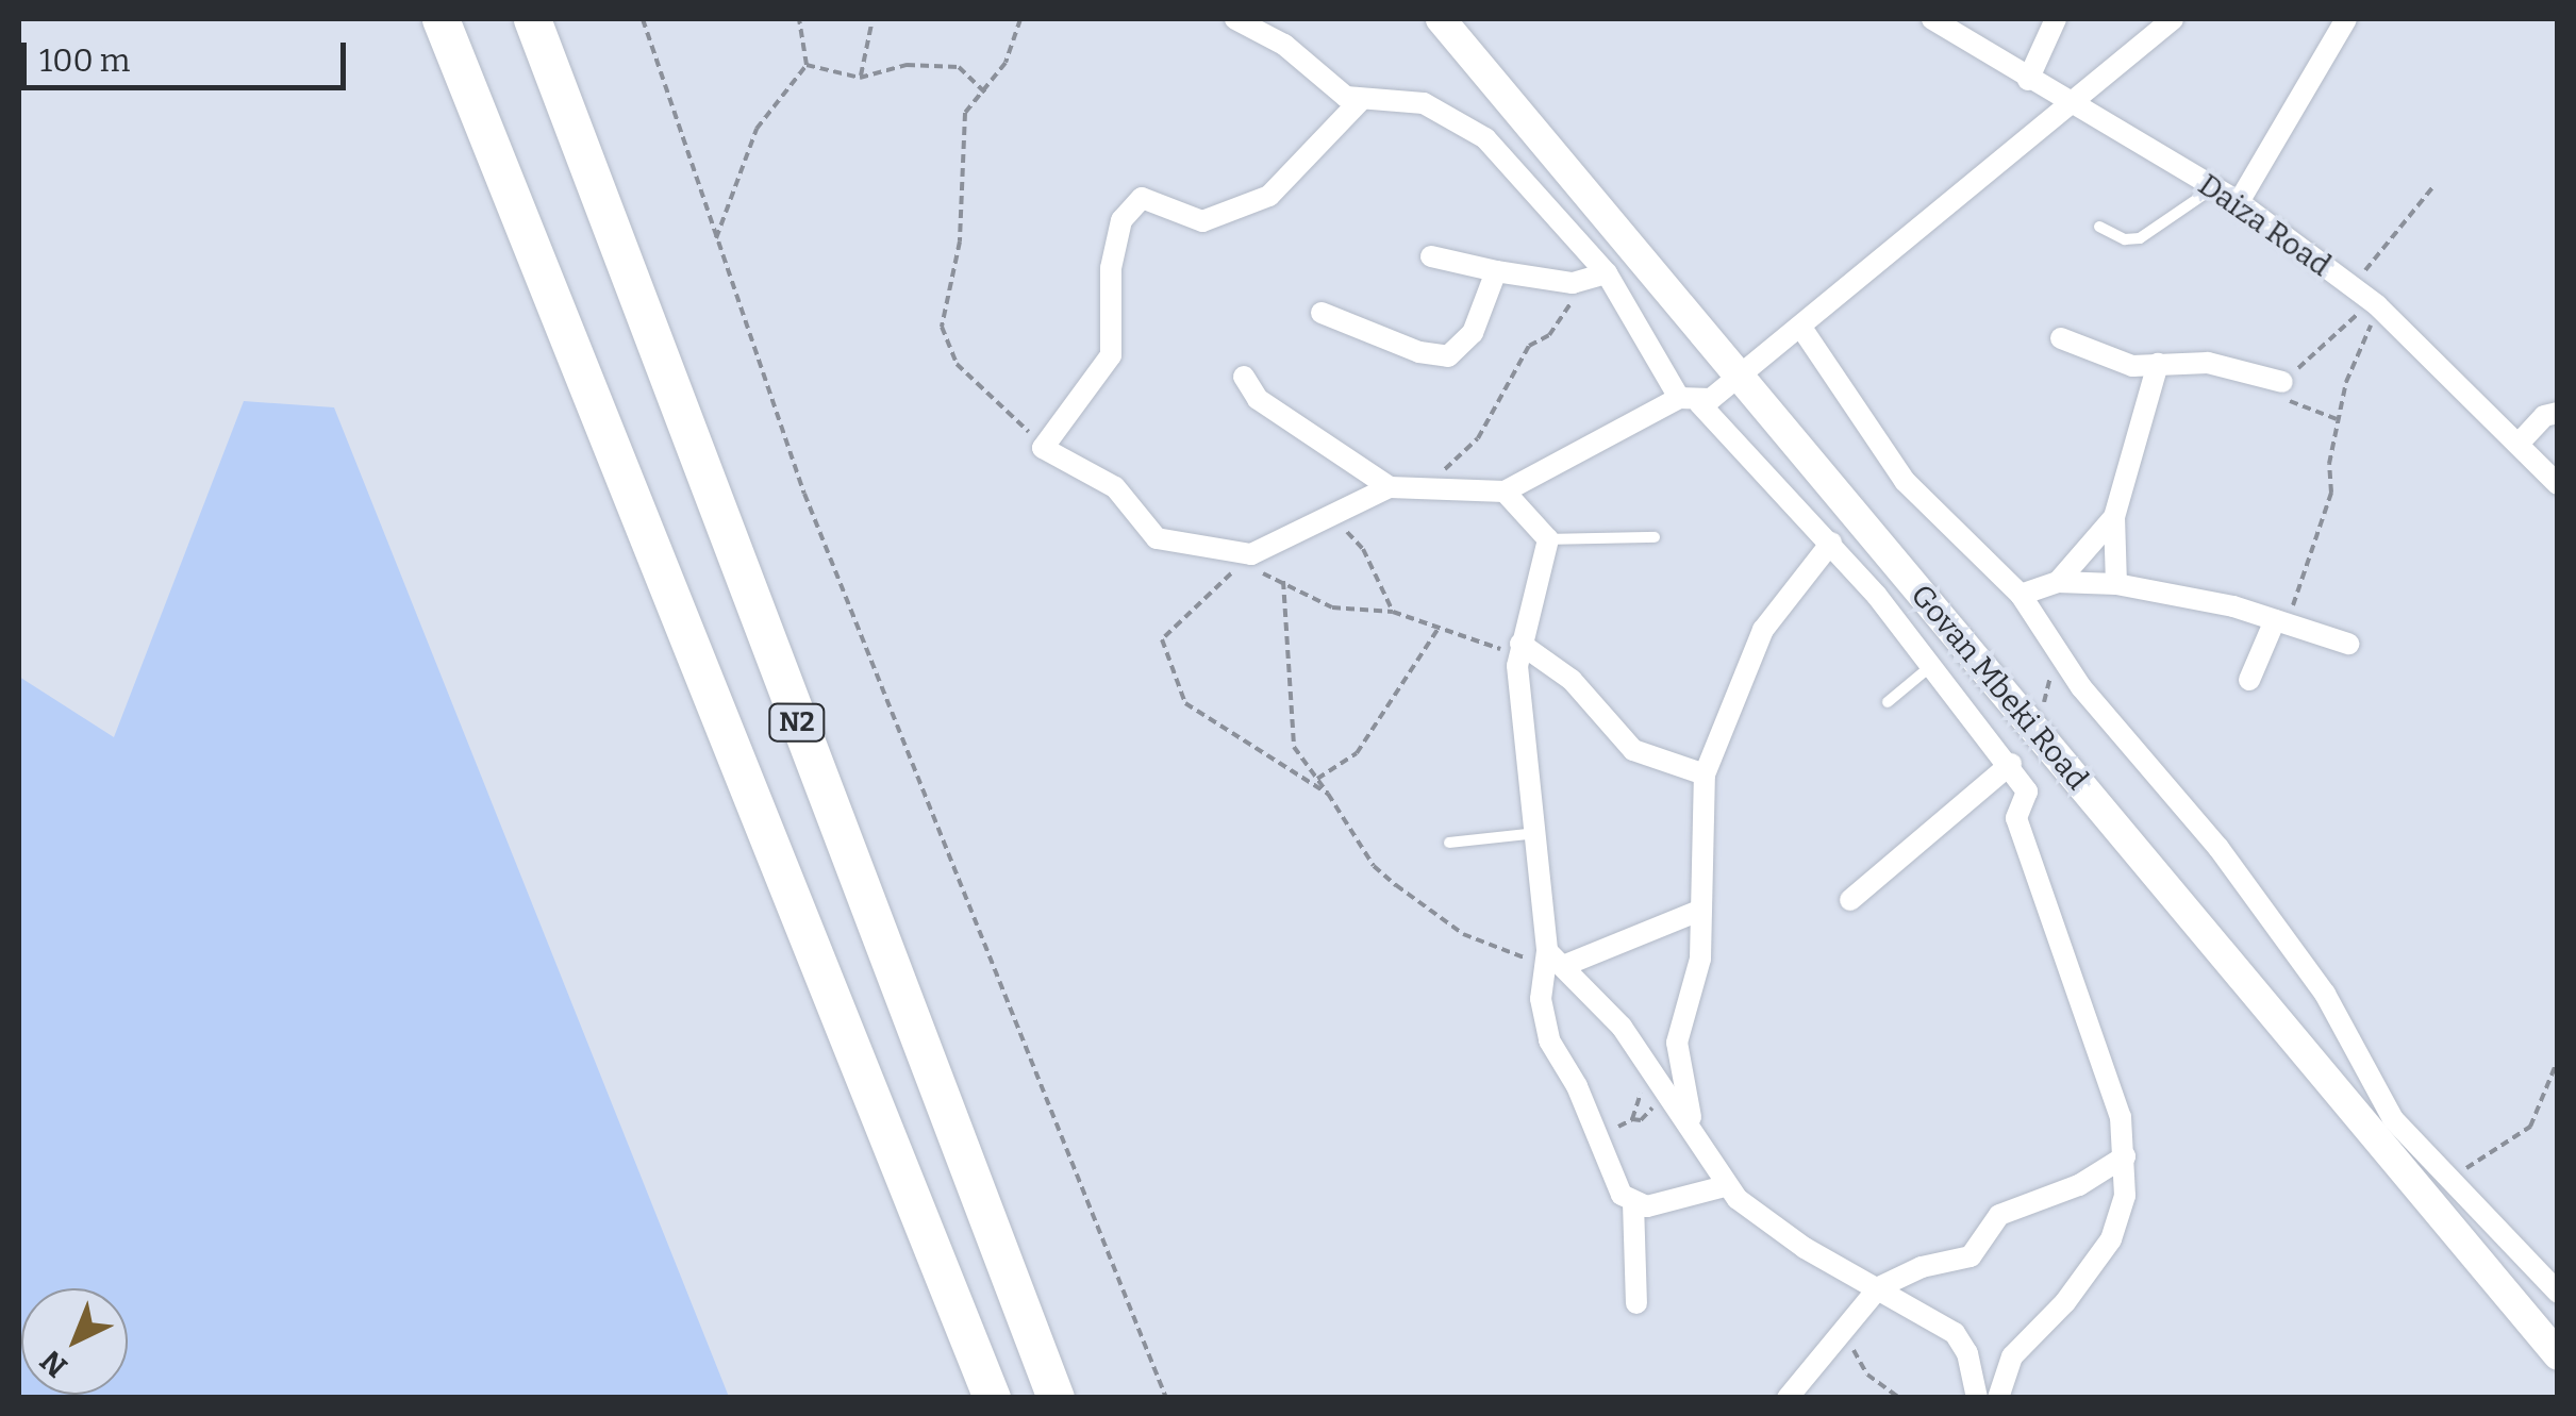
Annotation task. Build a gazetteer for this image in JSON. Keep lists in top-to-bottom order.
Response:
{
  "streets": {
    "highway": ["N2"],
    "main road": ["Govan Mbeki Road"],
    "street": ["Daiza Road"]
  },
  "scale_bar": "100 m",
  "north": "bottom left"
}
